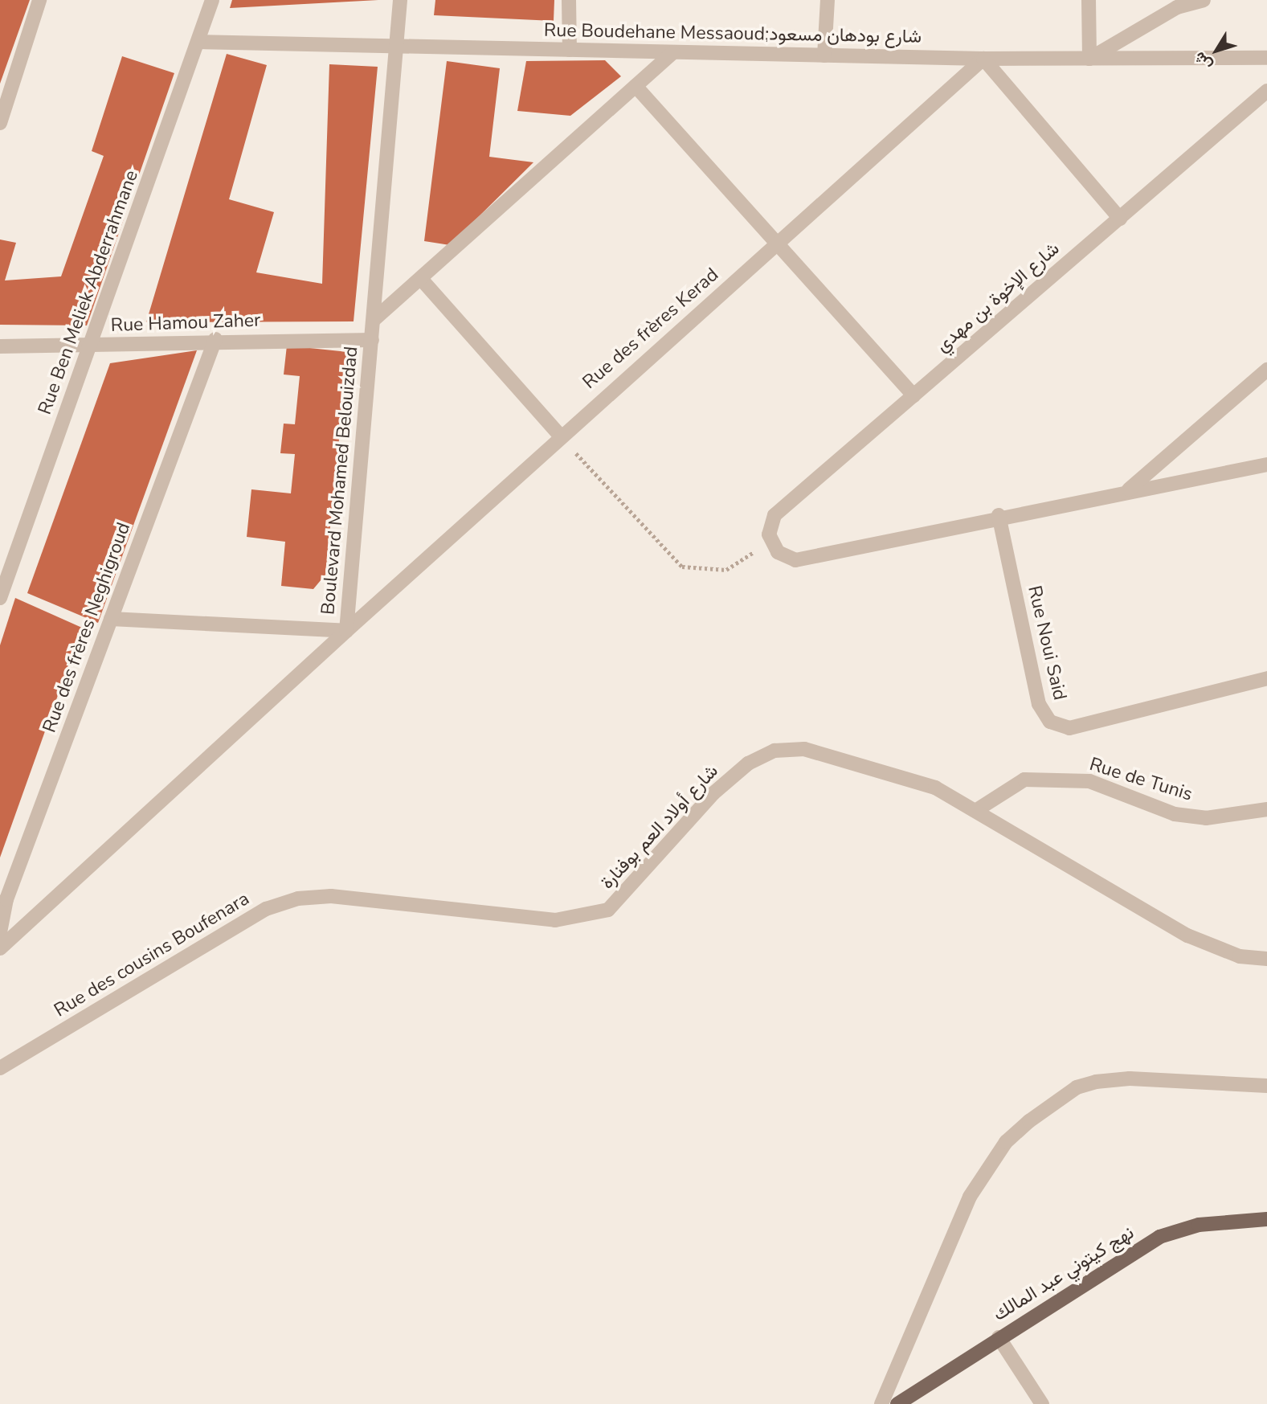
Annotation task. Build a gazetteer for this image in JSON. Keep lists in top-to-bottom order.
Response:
{
  "streets": {
    "main road": ["نهج كيتوني عبد المالك"],
    "street": [
      "Rue Boudehane Messaoud;شارع بودهان مسعود",
      "Rue Ben Meliek Abderrahmane",
      "شارع الإخوة بن مهدي",
      "Rue Hamou Zaher",
      "Rue des frères Kerad",
      "Boulevard Mohamed Belouizdad",
      "Rue des frères Neghigroud",
      "Rue Noui Said",
      "Rue de Tunis",
      "شارع أولاد العم بوفنارة",
      "Rue des cousins Boufenara"
    ]
  },
  "crossings": [
    ["Rue Boudehane Messaoud;شارع بودهان مسعود", "Rue Ben Meliek Abderrahmane"],
    ["Rue Boudehane Messaoud;شارع بودهان مسعود", "Rue des frères Kerad"],
    ["Rue Boudehane Messaoud;شارع بودهان مسعود", "Boulevard Mohamed Belouizdad"],
    ["Rue Ben Meliek Abderrahmane", "Rue Hamou Zaher"],
    ["Rue Hamou Zaher", "Boulevard Mohamed Belouizdad"],
    ["Rue Hamou Zaher", "Rue des frères Neghigroud"],
    ["Rue des frères Kerad", "Boulevard Mohamed Belouizdad"],
    ["Rue de Tunis", "شارع أولاد العم بوفنارة"],
    ["شارع أولاد العم بوفنارة", "Rue des cousins Boufenara"]
  ],
  "north": "bottom left"
}
